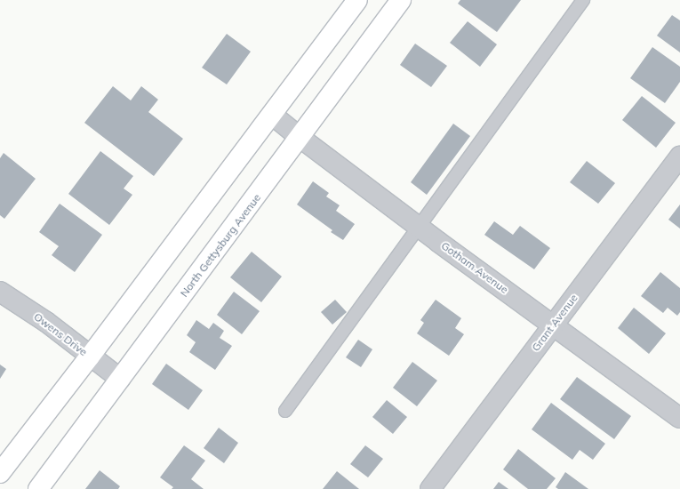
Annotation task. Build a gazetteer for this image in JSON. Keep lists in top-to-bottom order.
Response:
{
  "streets": {
    "main road": ["North Gettysburg Avenue"],
    "street": ["Gotham Avenue", "Grant Avenue", "Owens Drive"]
  },
  "crossings": [
    ["North Gettysburg Avenue", "Gotham Avenue"],
    ["North Gettysburg Avenue", "Owens Drive"],
    ["Gotham Avenue", "Grant Avenue"]
  ]
}
